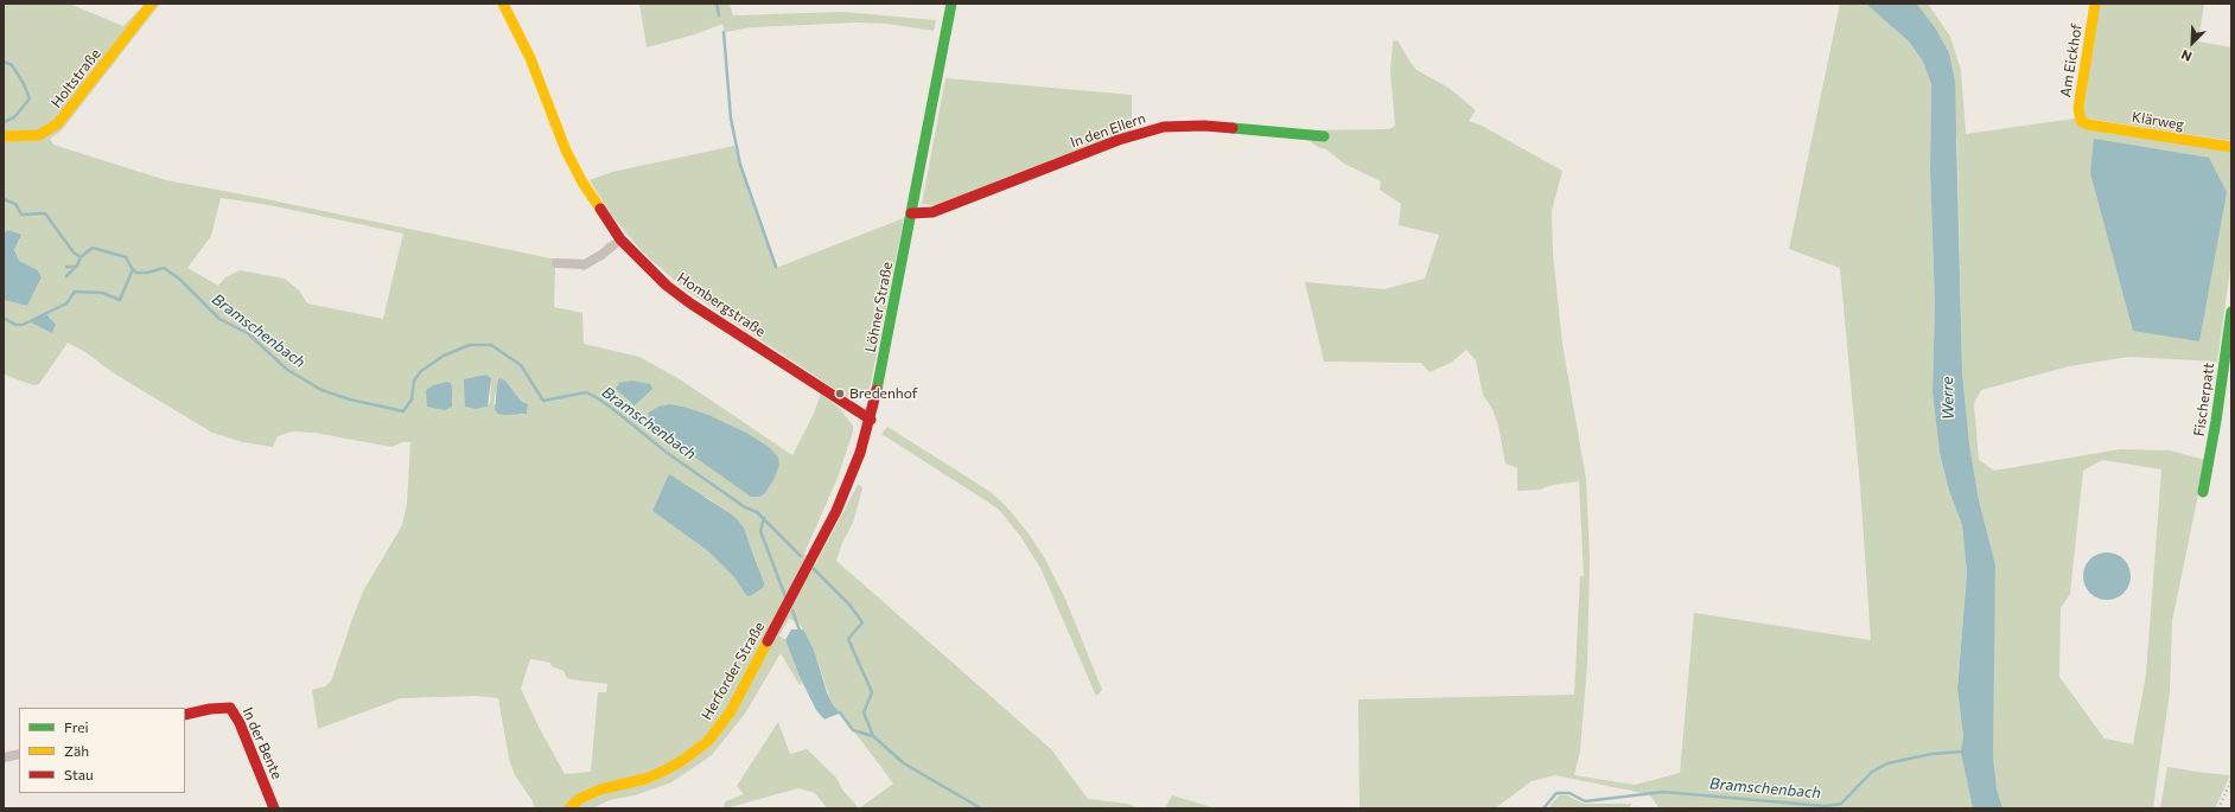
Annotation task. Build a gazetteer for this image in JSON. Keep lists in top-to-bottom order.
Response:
{
  "streets": {
    "street": [
      "Am Eickhof",
      "Holtstraße",
      "Klärweg",
      "In den Ellern",
      "Hombergstraße",
      "Löhner Straße",
      "Fischerpatt",
      "Herforder Straße",
      "In der Bente"
    ]
  },
  "crossings": [
    ["Am Eickhof", "Klärweg"],
    ["In den Ellern", "Löhner Straße"],
    ["Hombergstraße", "Löhner Straße"],
    ["Löhner Straße", "Herforder Straße"]
  ],
  "water": ["Bramschenbach", "Werre"],
  "places": ["Bredenhof"],
  "legend": ["Frei", "Zäh", "Stau"],
  "north": "bottom left"
}
